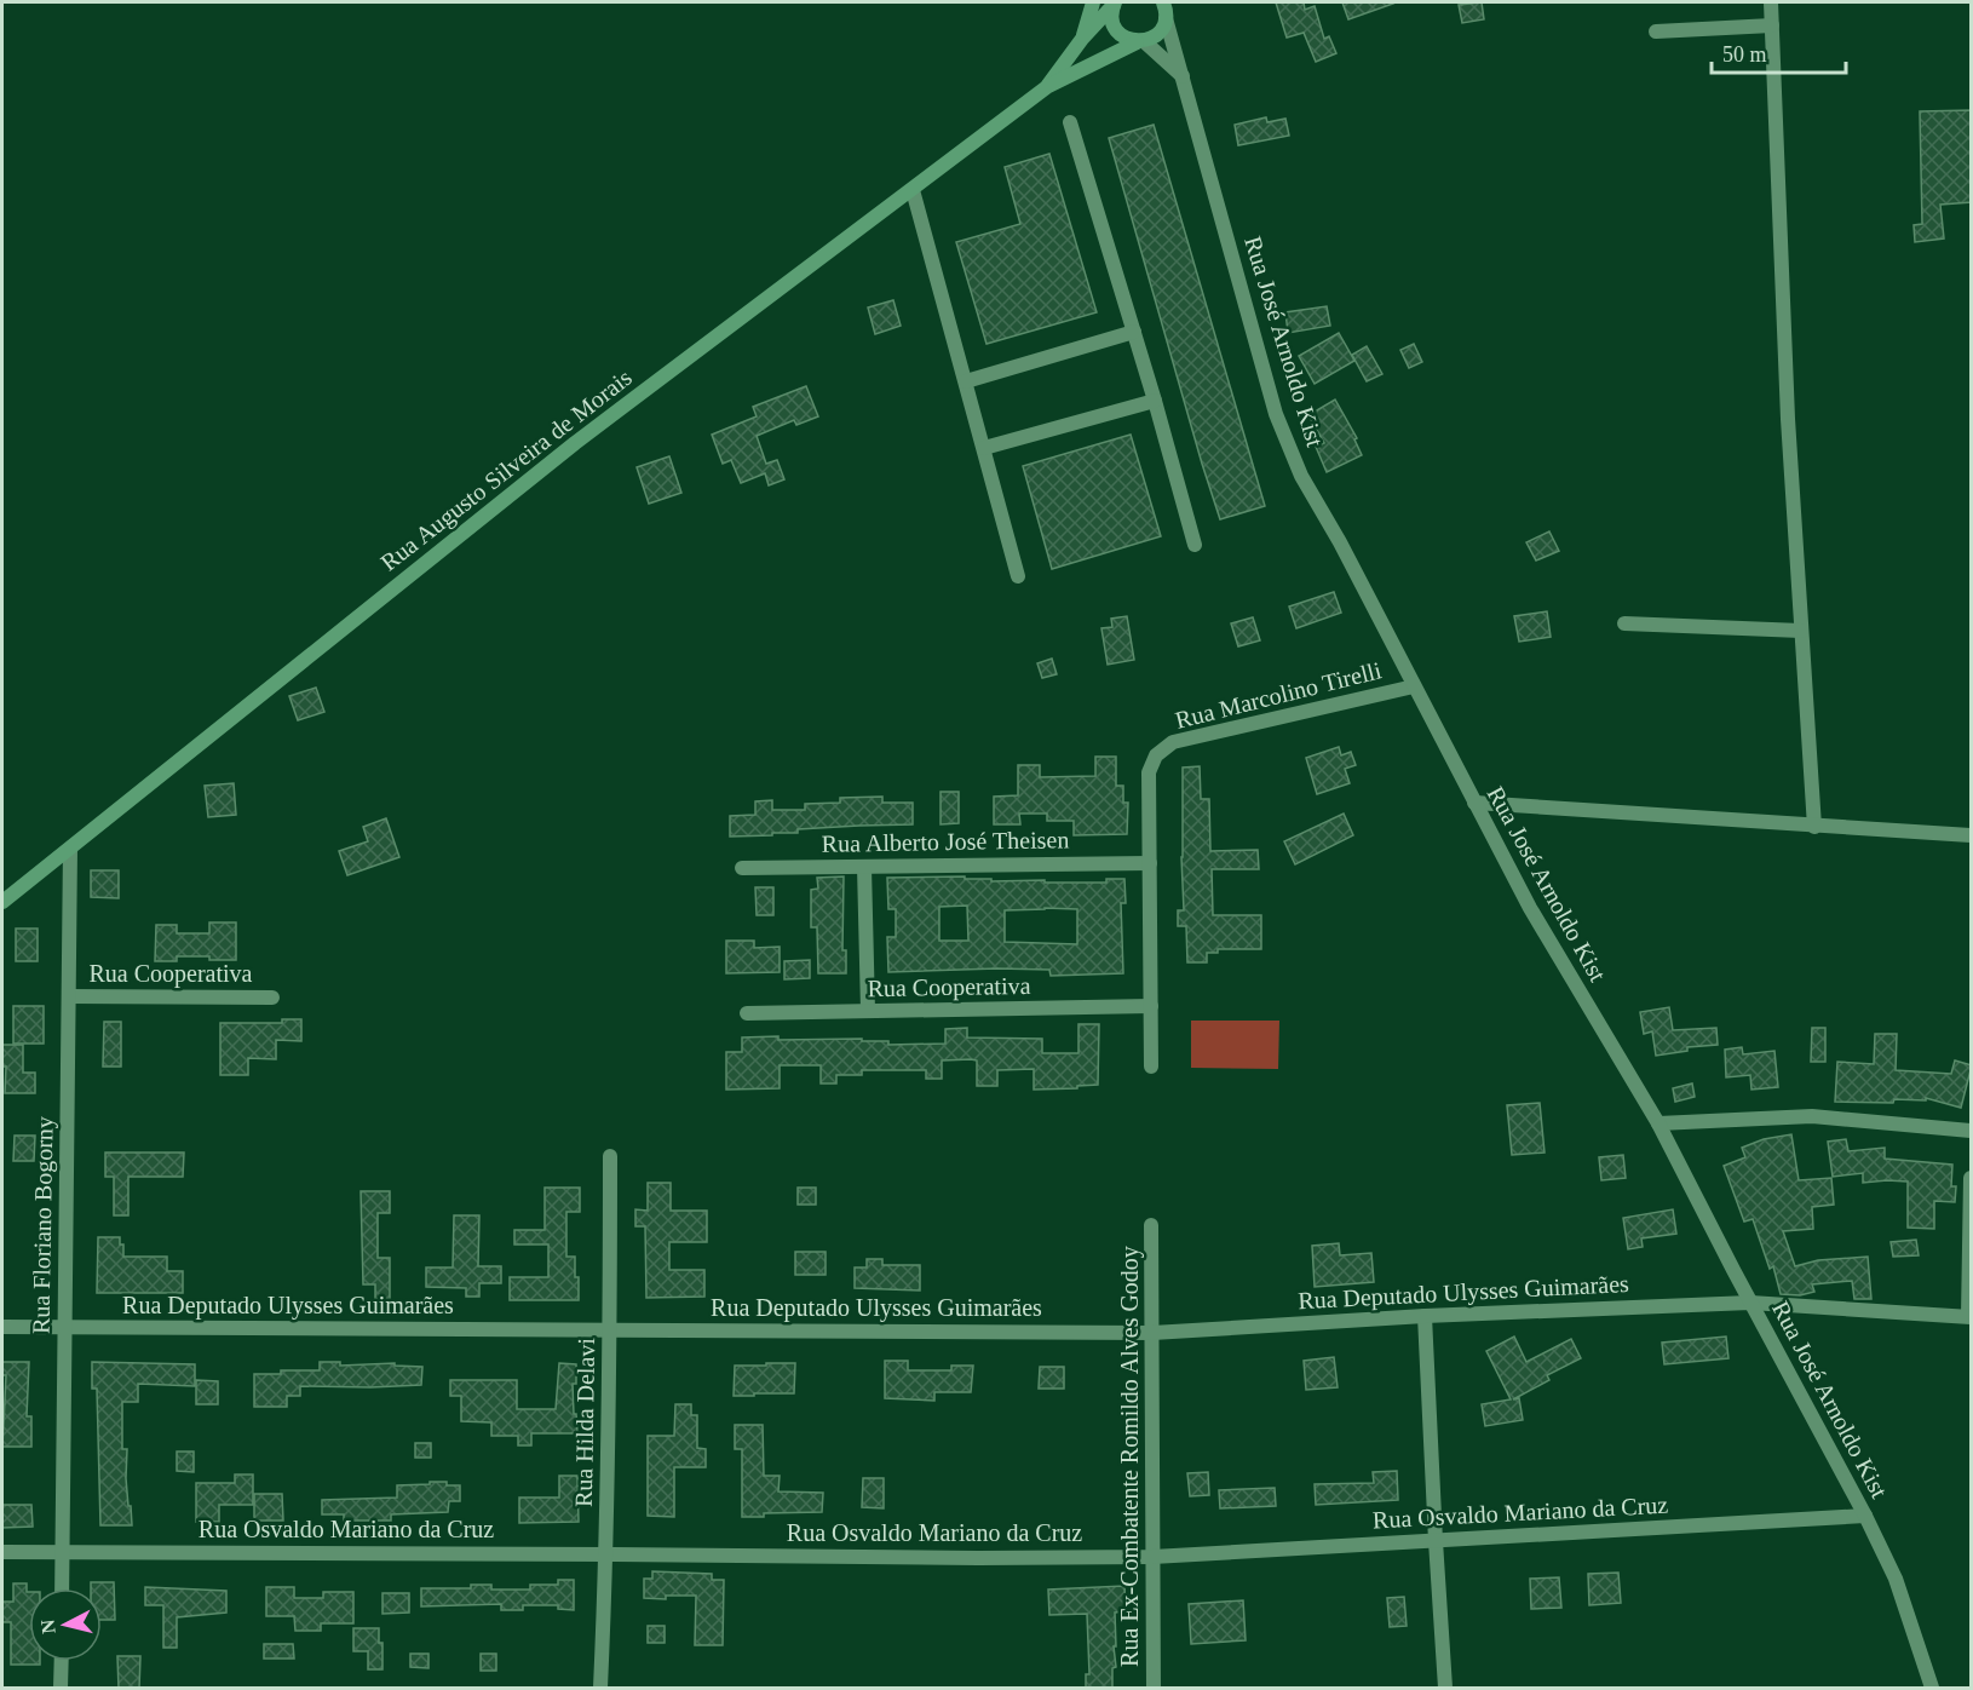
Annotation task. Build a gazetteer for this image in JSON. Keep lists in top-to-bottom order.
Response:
{
  "streets": {
    "main road": ["Rua José Arnoldo Kist", "Rua Augusto Silveira de Morais"],
    "street": [
      "Rua Marcolino Tirelli",
      "Rua Alberto José Theisen",
      "Rua Cooperativa",
      "Rua Floriano Bogorny",
      "Rua Deputado Ulysses Guimarães",
      "Rua Hilda Delavi",
      "Rua Ex-Combatente Romildo Alves Godoy",
      "Rua Osvaldo Mariano da Cruz"
    ]
  },
  "crossings": [
    ["Rua José Arnoldo Kist", "Rua Marcolino Tirelli"],
    ["Rua José Arnoldo Kist", "Rua Deputado Ulysses Guimarães"],
    ["Rua José Arnoldo Kist", "Rua Osvaldo Mariano da Cruz"],
    ["Rua Augusto Silveira de Morais", "Rua Floriano Bogorny"],
    ["Rua Marcolino Tirelli", "Rua Alberto José Theisen"],
    ["Rua Cooperativa", "Rua Floriano Bogorny"],
    ["Rua Floriano Bogorny", "Rua Deputado Ulysses Guimarães"],
    ["Rua Floriano Bogorny", "Rua Osvaldo Mariano da Cruz"],
    ["Rua Deputado Ulysses Guimarães", "Rua Hilda Delavi"],
    ["Rua Deputado Ulysses Guimarães", "Rua Ex-Combatente Romildo Alves Godoy"],
    ["Rua Hilda Delavi", "Rua Osvaldo Mariano da Cruz"],
    ["Rua Ex-Combatente Romildo Alves Godoy", "Rua Osvaldo Mariano da Cruz"]
  ],
  "scale_bar": "50 m",
  "north": "left"
}
